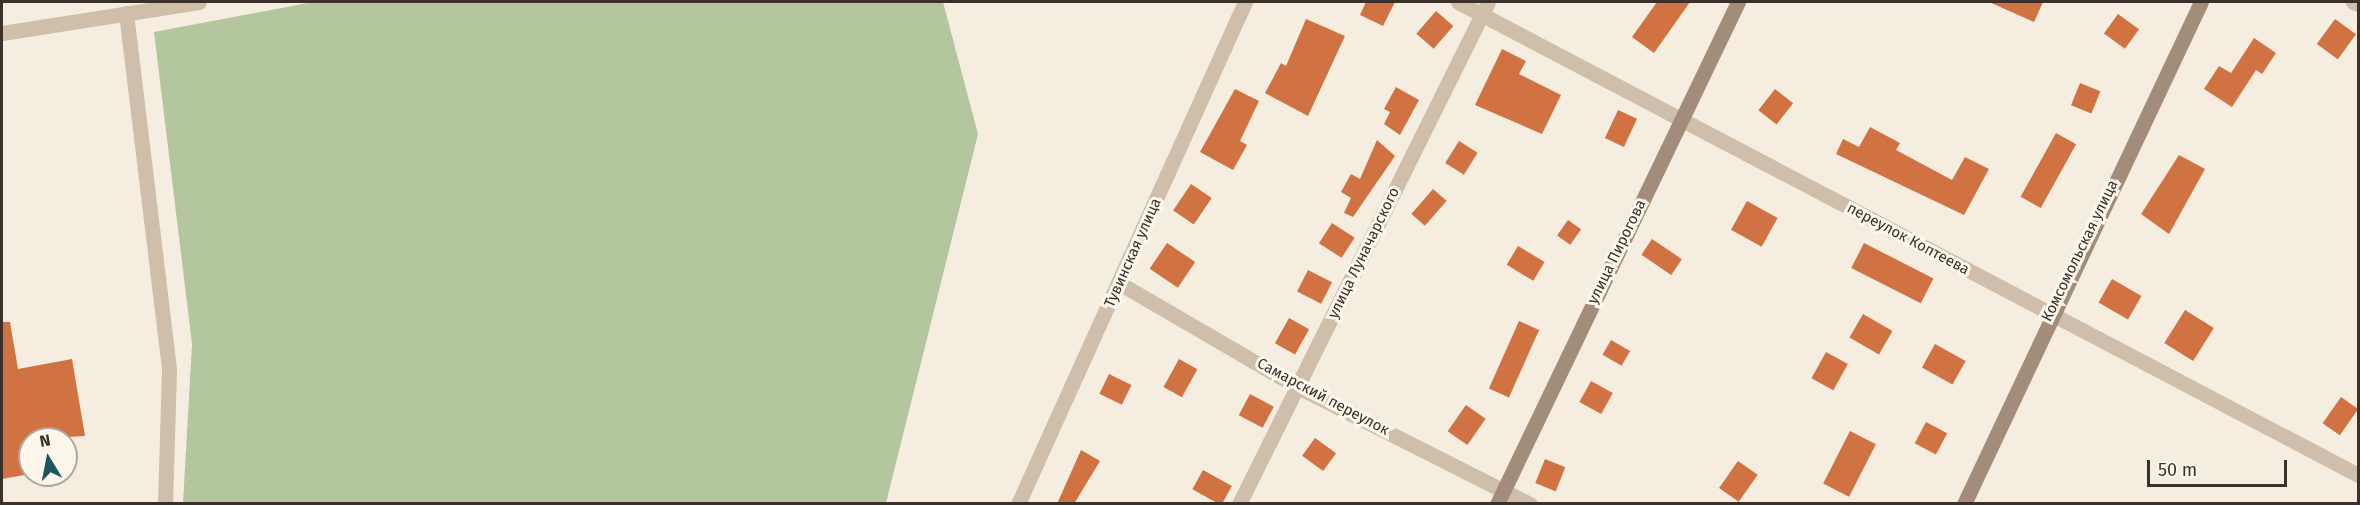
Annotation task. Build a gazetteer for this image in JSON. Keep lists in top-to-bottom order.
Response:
{
  "streets": {
    "main road": ["Комсомольская улица", "улица Пирогова"],
    "street": [
      "переулок Коптеева",
      "Тувинская улица",
      "улица Луначарского",
      "Самарский переулок"
    ]
  },
  "crossings": [
    ["переулок Коптеева", "Комсомольская улица"],
    ["переулок Коптеева", "улица Пирогова"],
    ["переулок Коптеева", "улица Луначарского"],
    ["улица Пирогова", "Самарский переулок"],
    ["Тувинская улица", "Самарский переулок"],
    ["улица Луначарского", "Самарский переулок"]
  ],
  "scale_bar": "50 m",
  "north": "top"
}
